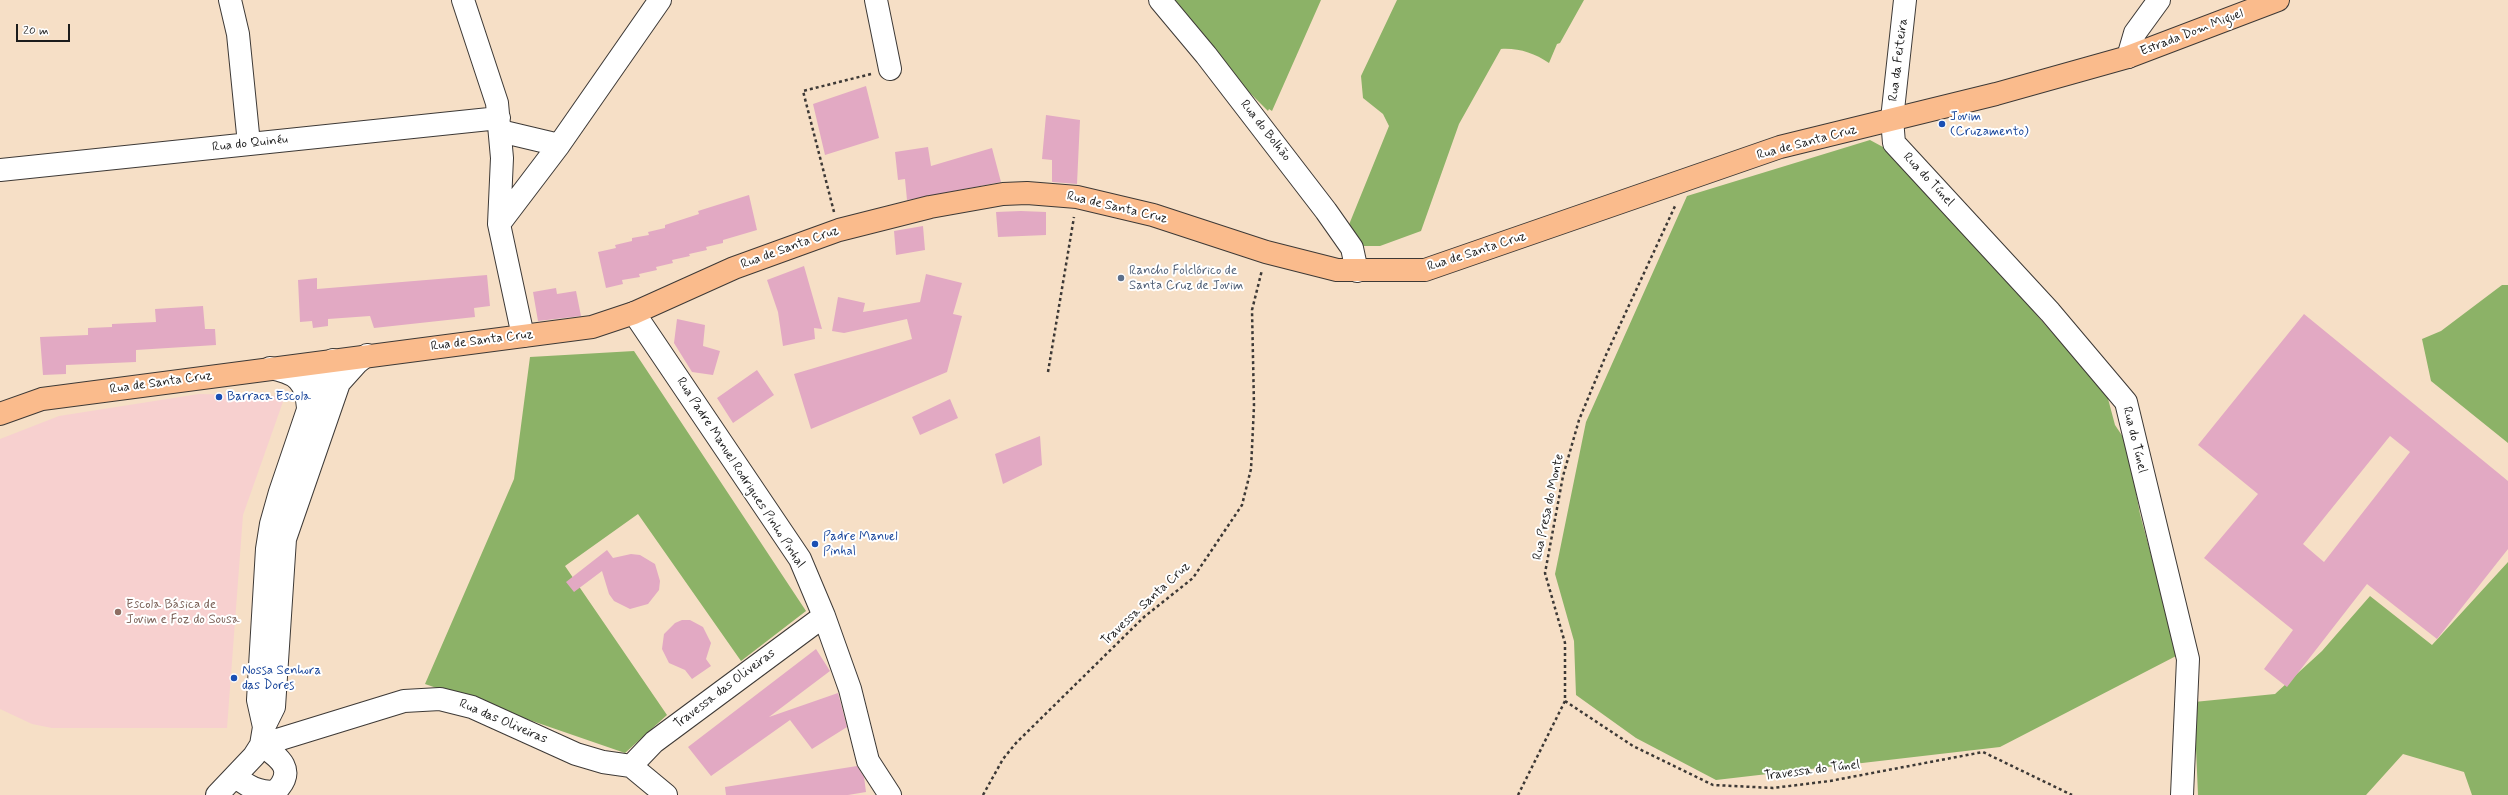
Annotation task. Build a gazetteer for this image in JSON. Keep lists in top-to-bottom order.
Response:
{
  "streets": {
    "main road": ["Estrada Dom Miguel", "Rua de Santa Cruz"],
    "street": [
      "Rua da Feiteira",
      "Rua do Bolhão",
      "Rua do Quinéu",
      "Rua do Túnel",
      "Rua Padre Manuel Rodrigues Pinho Pinhal",
      "Travessa das Oliveiras",
      "Rua das Oliveiras"
    ],
    "path": ["Rua Presa do Monte", "Travessa Santa Cruz", "Travessa do Túnel"]
  },
  "crossings": [
    ["Estrada Dom Miguel", "Rua de Santa Cruz"],
    ["Rua da Feiteira", "Rua de Santa Cruz"],
    ["Rua da Feiteira", "Rua do Túnel"],
    ["Rua do Bolhão", "Rua de Santa Cruz"],
    ["Rua de Santa Cruz", "Rua do Túnel"],
    ["Rua de Santa Cruz", "Rua Padre Manuel Rodrigues Pinho Pinhal"],
    ["Rua de Santa Cruz", "Rua Presa do Monte"],
    ["Rua de Santa Cruz", "Travessa Santa Cruz"],
    ["Rua Padre Manuel Rodrigues Pinho Pinhal", "Travessa das Oliveiras"],
    ["Rua Presa do Monte", "Travessa do Túnel"],
    ["Travessa das Oliveiras", "Rua das Oliveiras"]
  ],
  "places": [
    "Jovim (Cruzamento)",
    "Rancho Folclórico de Santa Cruz de Jovim",
    "Barraca Escola",
    "Padre Manuel Pinhal",
    "Escola Básica de Jovim e Foz do Sousa",
    "Nossa Senhora das Dores"
  ],
  "scale_bar": "20 m"
}
